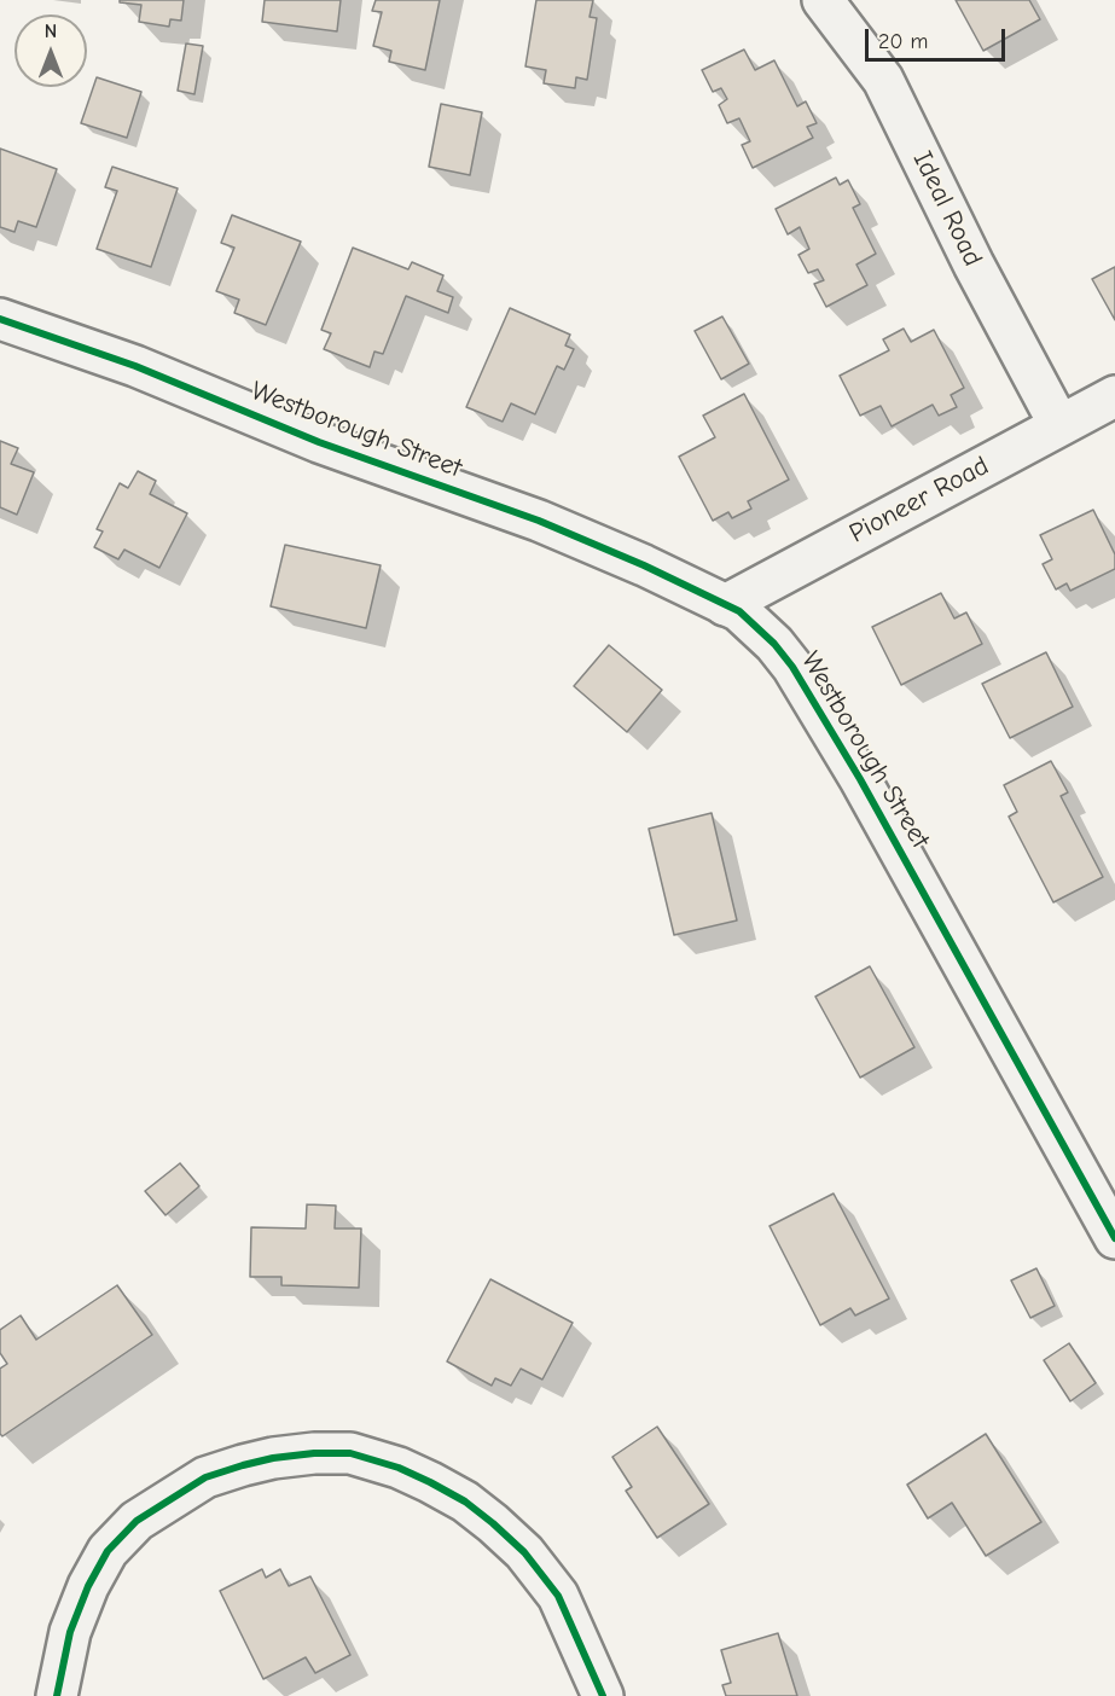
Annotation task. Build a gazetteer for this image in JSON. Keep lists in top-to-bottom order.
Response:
{
  "streets": {
    "street": ["Ideal Road", "Westborough Street", "Pioneer Road"]
  },
  "crossings": [
    ["Ideal Road", "Pioneer Road"],
    ["Westborough Street", "Pioneer Road"]
  ],
  "scale_bar": "20 m",
  "north": "top"
}
